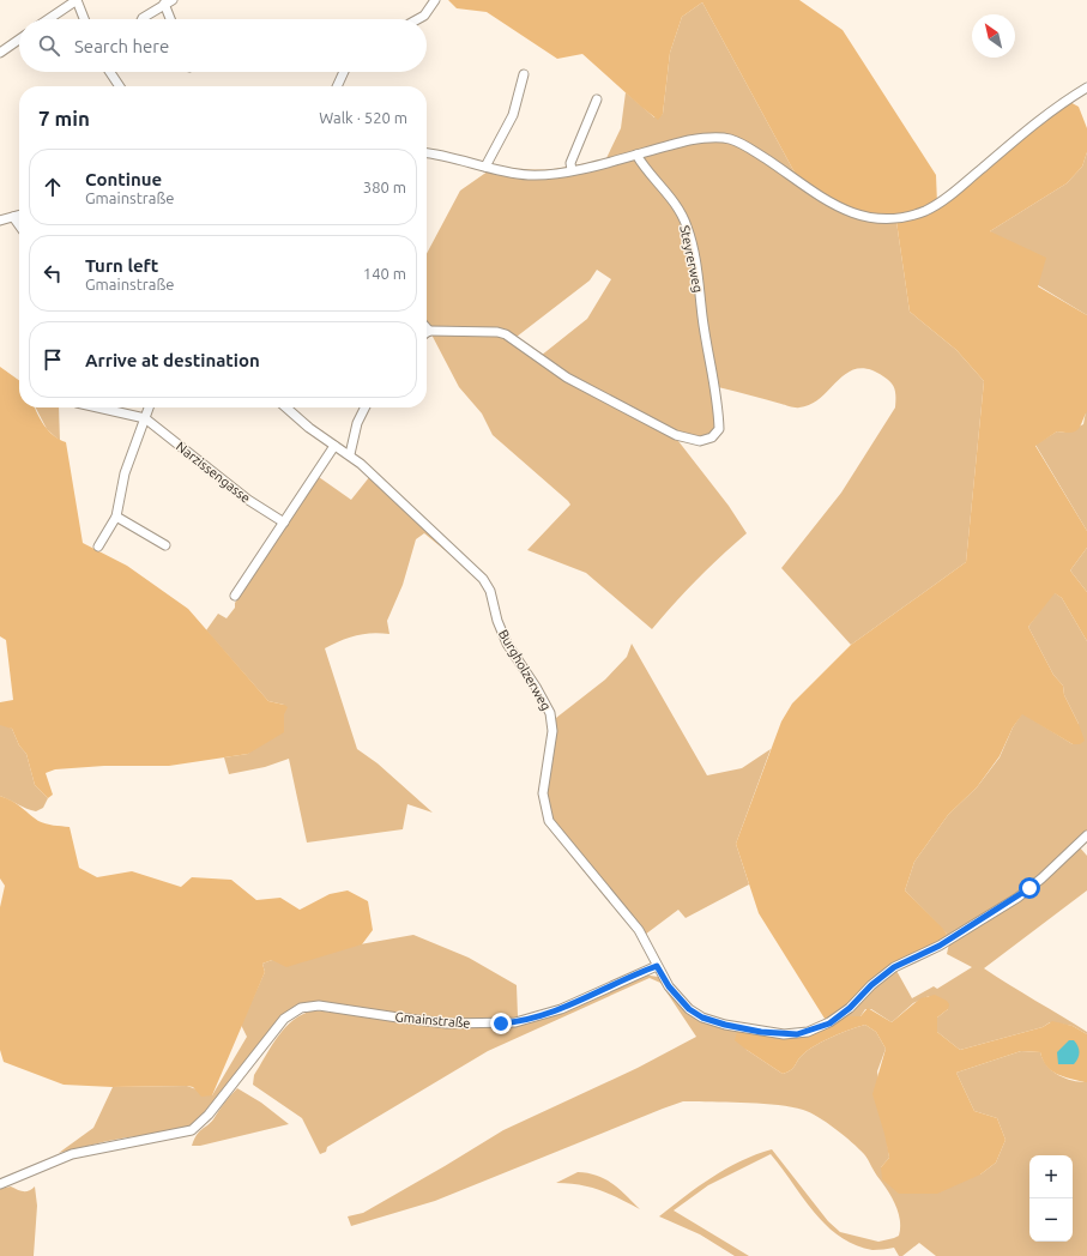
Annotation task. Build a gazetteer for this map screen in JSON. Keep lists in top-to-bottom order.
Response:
{
  "streets": {
    "street": [
      "Steyrerweg",
      "Narzissengasse",
      "Burgholzerweg",
      "Gmainstraße"
    ]
  },
  "crossings": [
    ["Burgholzerweg", "Gmainstraße"]
  ],
  "north": "top left",
  "page": {
    "search": "Search here",
    "heading": ["7 min", "Walk · 520 m"],
    "list": [
      ["Continue", "Gmainstraße", "380 m"],
      ["Turn left", "Gmainstraße", "140 m"],
      "Arrive at destination"
    ],
    "map_buttons": ["+", "−"]
  }
}
